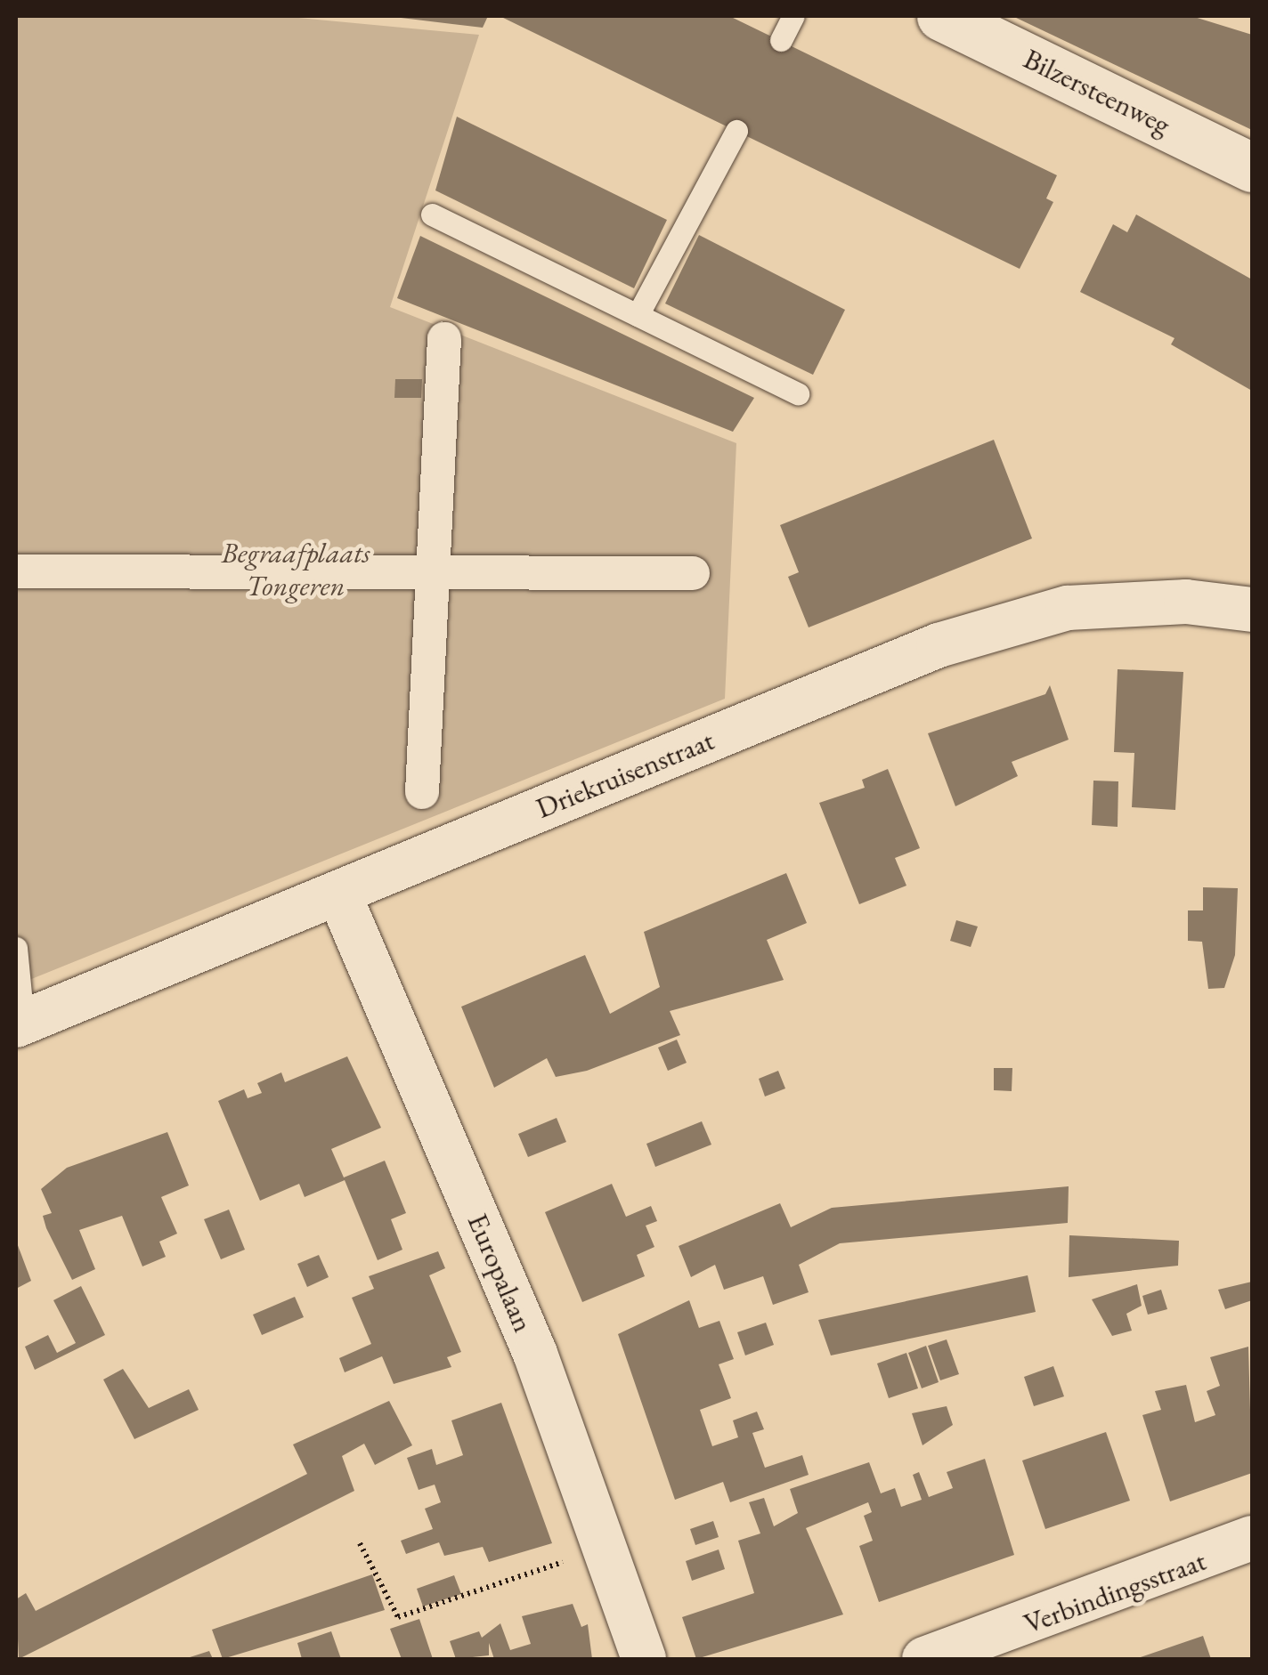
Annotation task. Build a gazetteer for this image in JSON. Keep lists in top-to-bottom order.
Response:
{
  "streets": {
    "main road": ["Bilzersteenweg"],
    "street": ["Driekruisenstraat", "Europalaan", "Verbindingsstraat"]
  },
  "crossings": [
    ["Driekruisenstraat", "Europalaan"]
  ],
  "parks": ["Begraafplaats Tongeren"]
}
